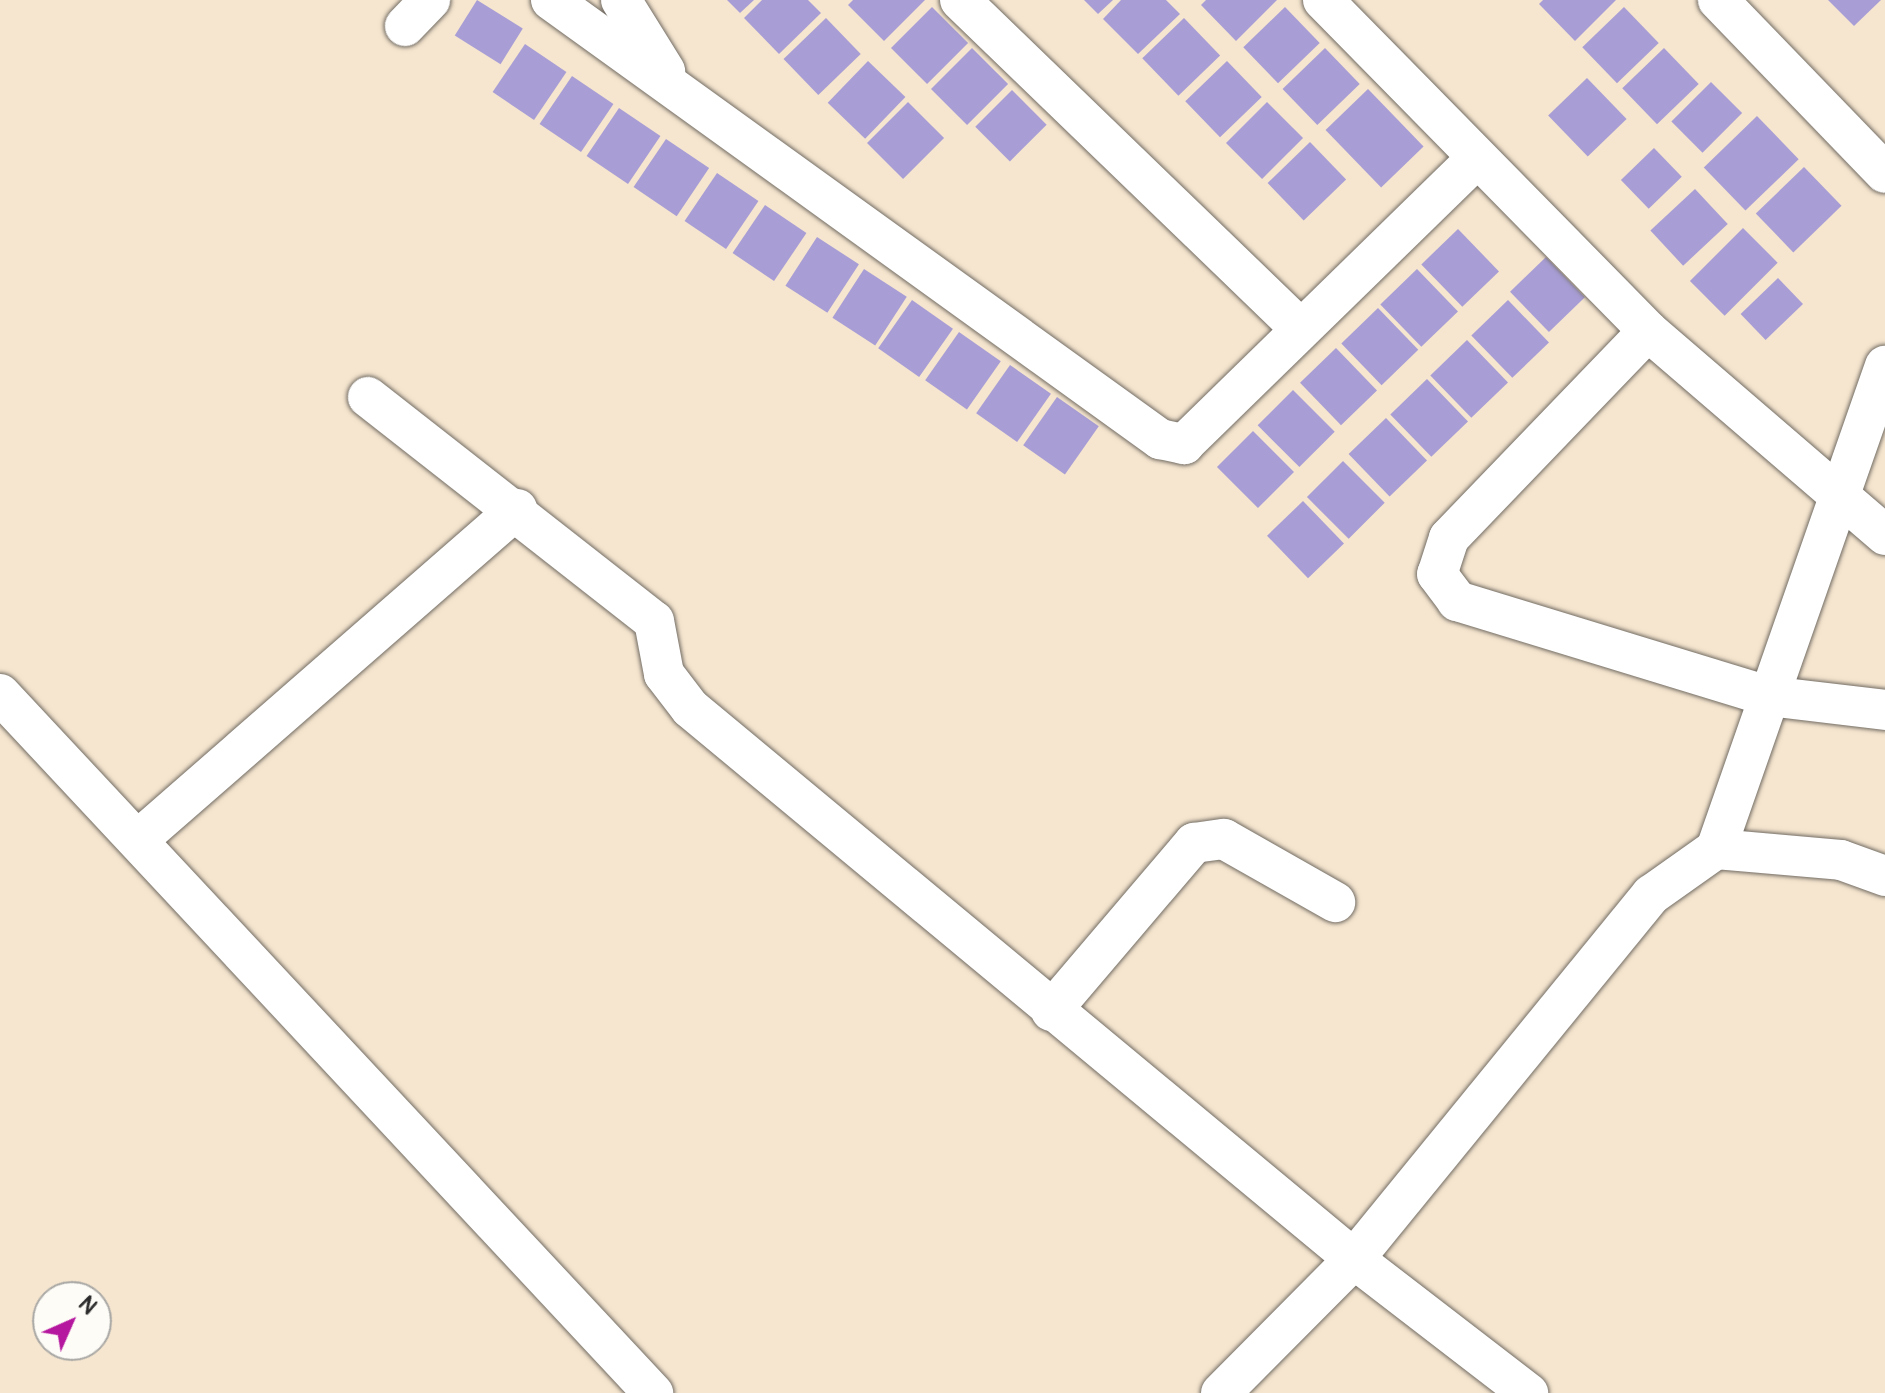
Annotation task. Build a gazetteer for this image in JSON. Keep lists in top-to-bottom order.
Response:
{
  "north": "top right"
}
